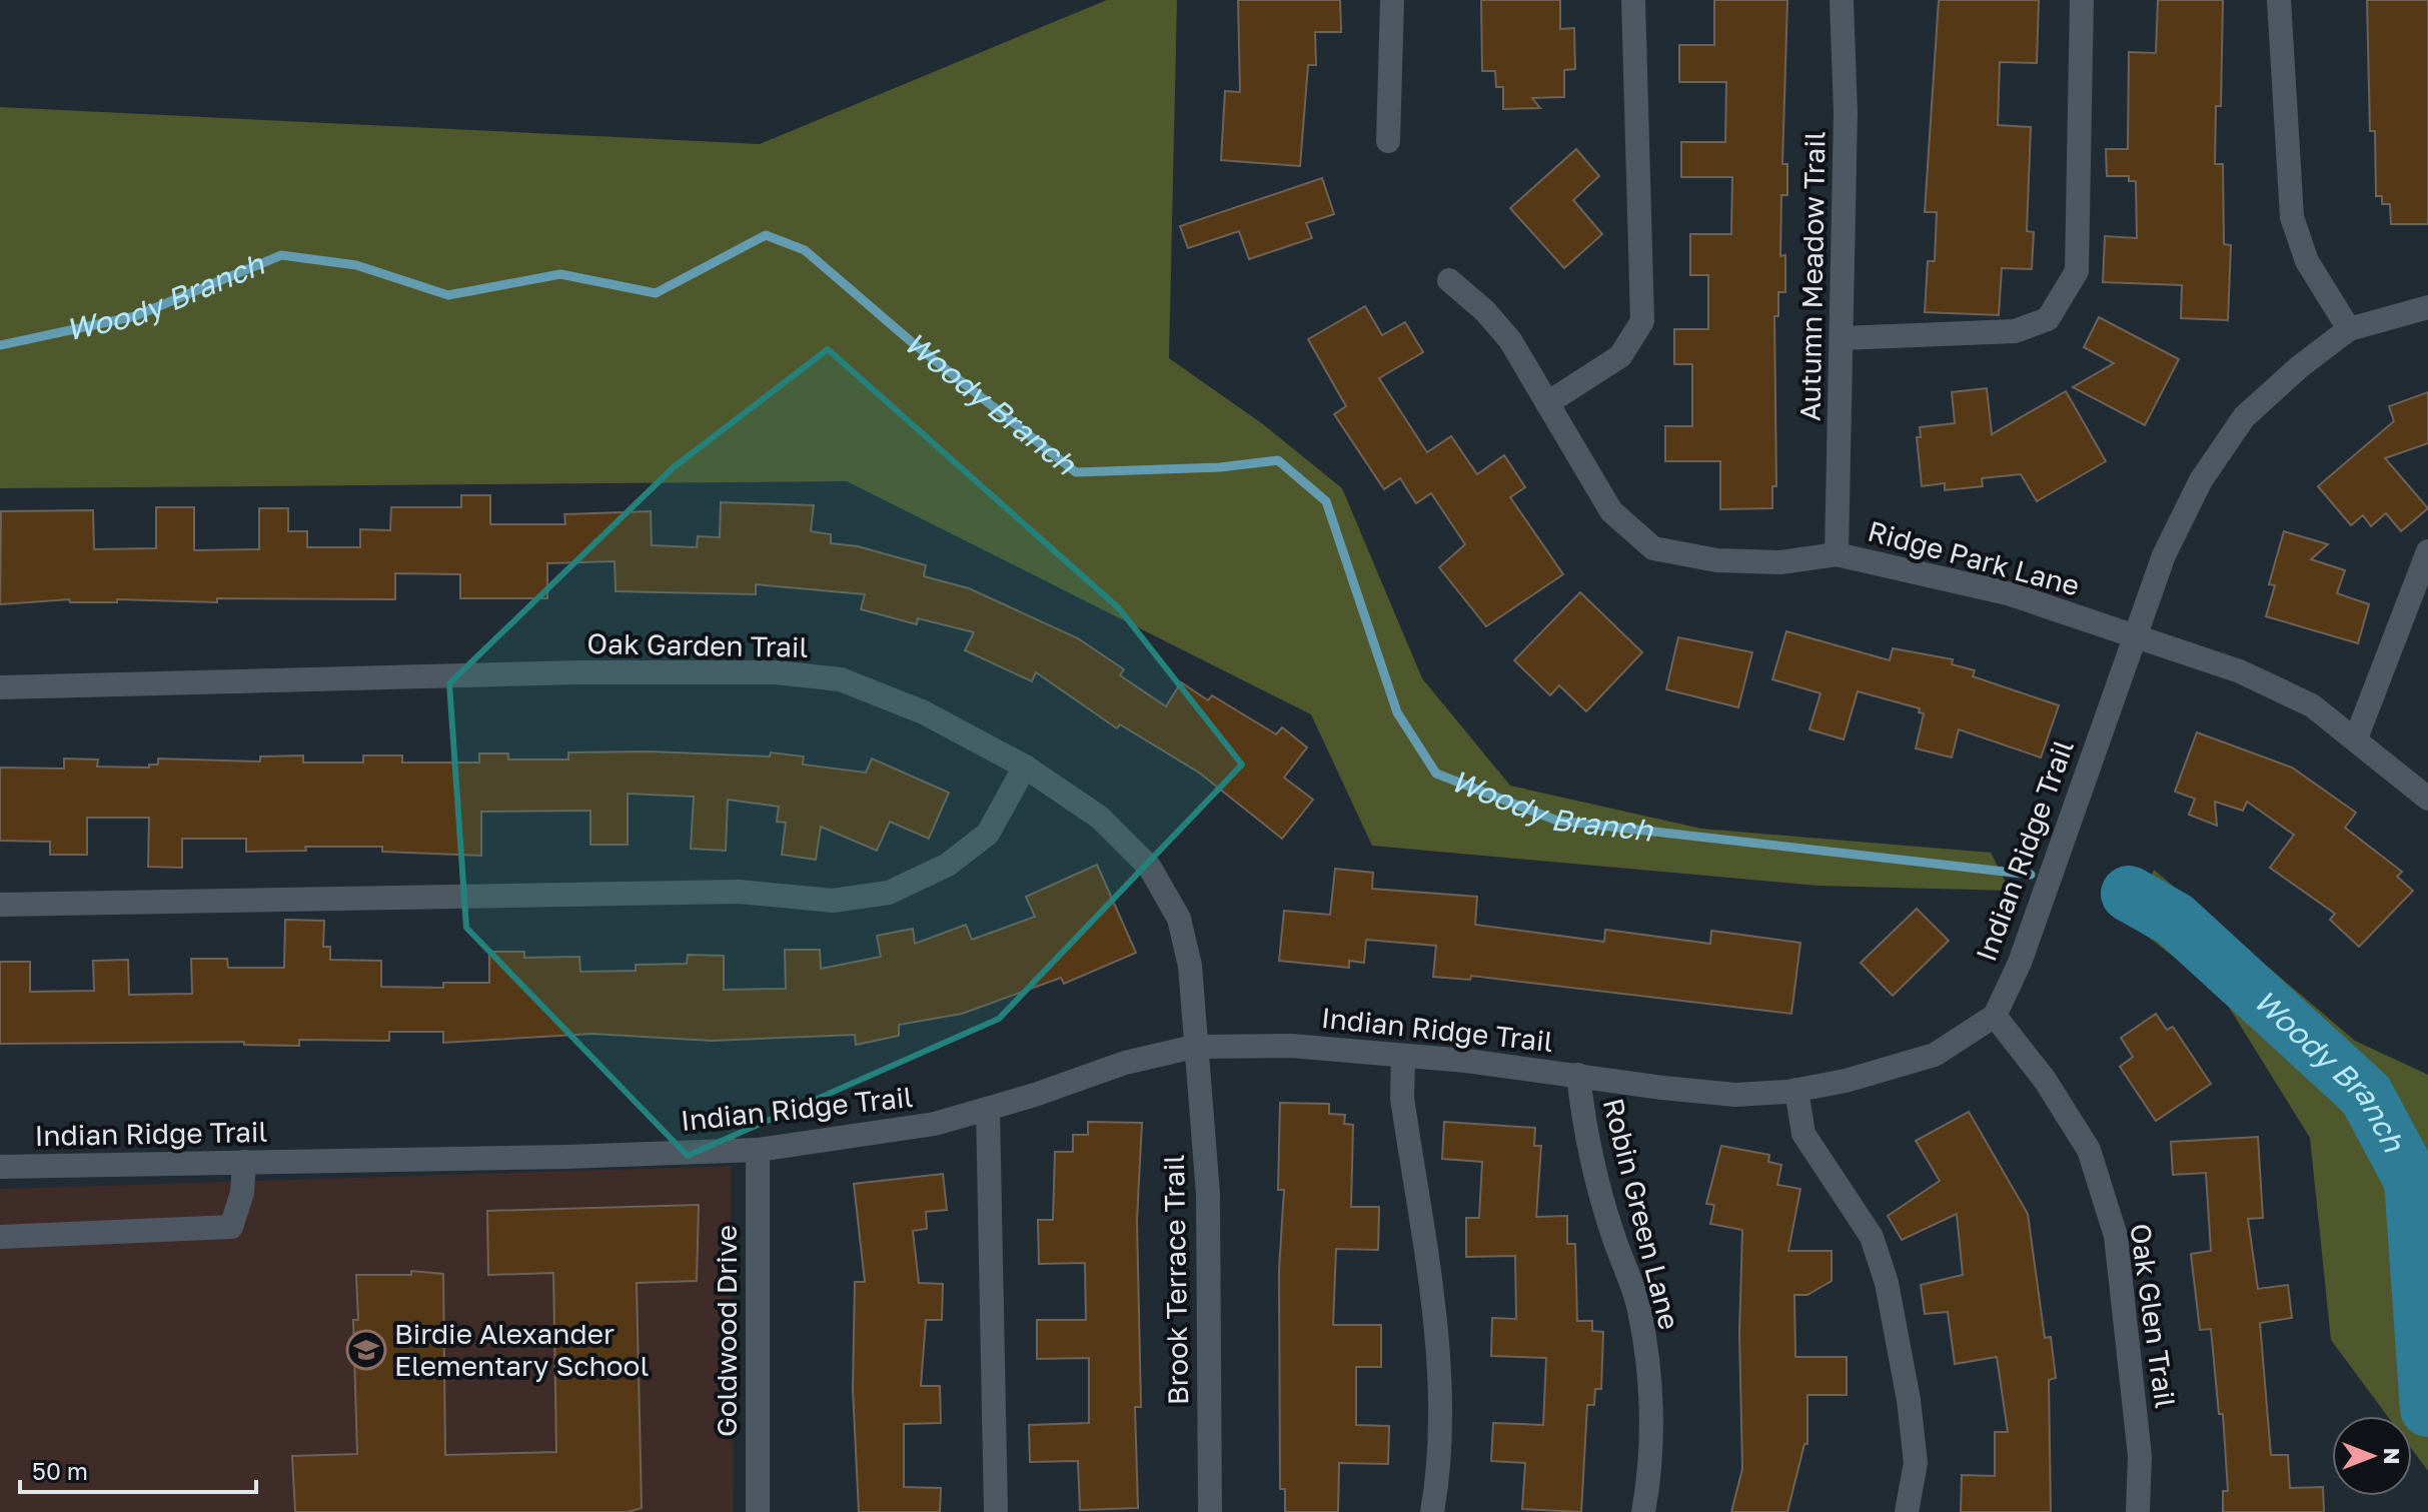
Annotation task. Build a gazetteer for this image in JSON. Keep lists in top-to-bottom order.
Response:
{
  "streets": {
    "street": [
      "Autumn Meadow Trail",
      "Ridge Park Lane",
      "Oak Garden Trail",
      "Indian Ridge Trail",
      "Robin Green Lane",
      "Brook Terrace Trail",
      "Oak Glen Trail",
      "Goldwood Drive"
    ]
  },
  "crossings": [
    ["Autumn Meadow Trail", "Ridge Park Lane"],
    ["Ridge Park Lane", "Indian Ridge Trail"],
    ["Oak Garden Trail", "Indian Ridge Trail"],
    ["Oak Garden Trail", "Brook Terrace Trail"],
    ["Indian Ridge Trail", "Robin Green Lane"],
    ["Indian Ridge Trail", "Brook Terrace Trail"],
    ["Indian Ridge Trail", "Oak Glen Trail"],
    ["Indian Ridge Trail", "Goldwood Drive"]
  ],
  "water": ["Woody Branch"],
  "places": {
    "school or university": ["Birdie Alexander Elementary School"]
  },
  "scale_bar": "50 m",
  "north": "right"
}
